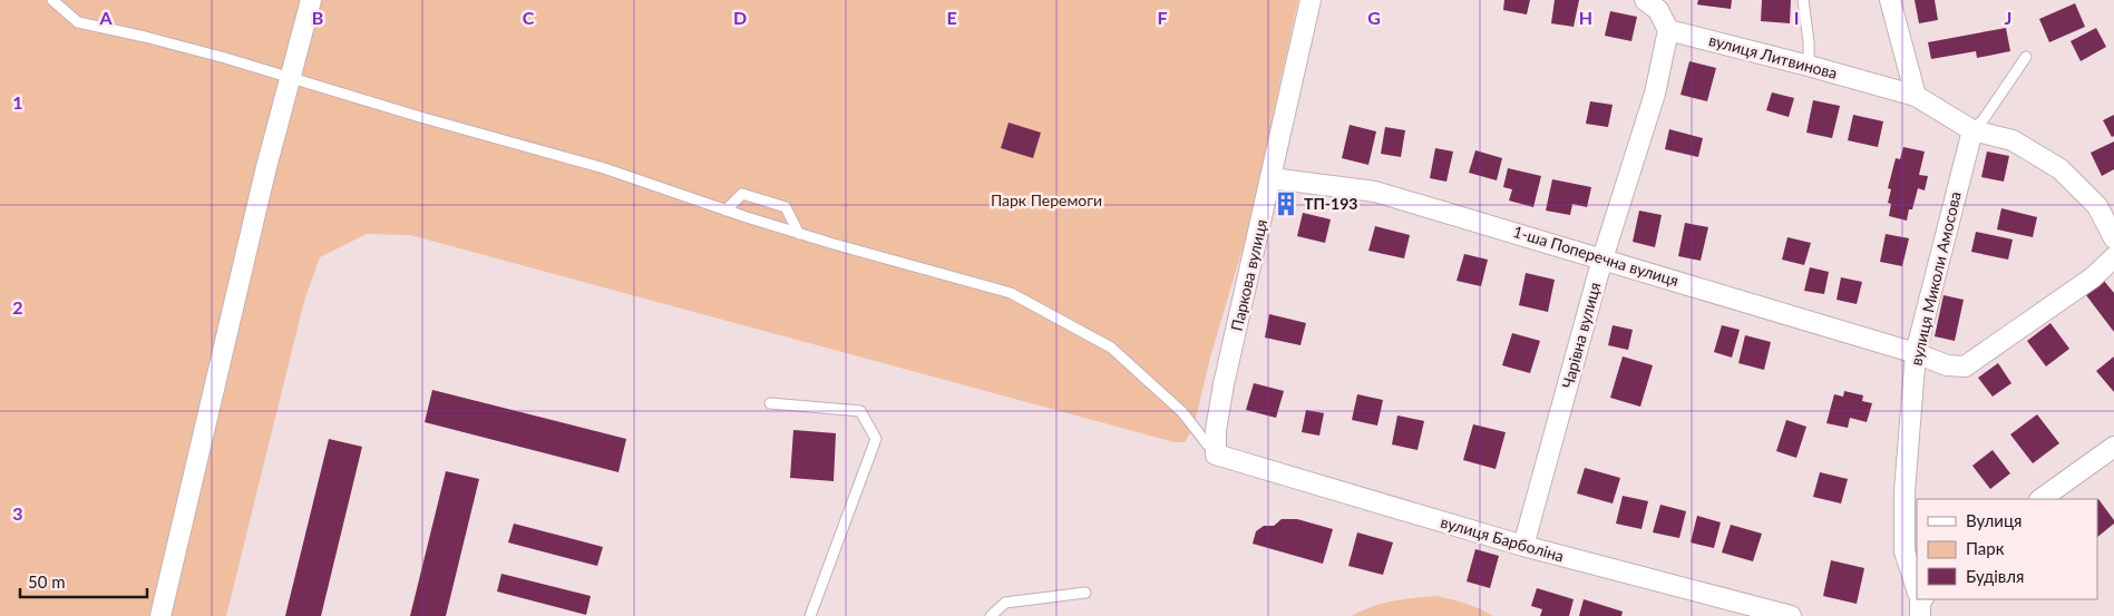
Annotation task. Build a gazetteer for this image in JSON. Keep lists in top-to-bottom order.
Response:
{
  "streets": {
    "street": [
      "вулиця Литвинова",
      "1-ша Поперечна вулиця",
      "Паркова вулиця",
      "вулиця Миколи Амосова",
      "Чарівна вулиця",
      "вулиця Барболіна"
    ]
  },
  "crossings": [
    ["вулиця Литвинова", "Чарівна вулиця"],
    ["1-ша Поперечна вулиця", "Паркова вулиця"],
    ["1-ша Поперечна вулиця", "вулиця Миколи Амосова"],
    ["1-ша Поперечна вулиця", "Чарівна вулиця"],
    ["Паркова вулиця", "вулиця Барболіна"],
    ["Чарівна вулиця", "вулиця Барболіна"]
  ],
  "parks": ["Парк Перемоги"],
  "places": {
    "building": ["ТП-193"]
  },
  "legend": ["Вулиця", "Парк", "Будівля"],
  "scale_bar": "50 m",
  "grid": {
    "columns": [
      "A",
      "B",
      "C",
      "D",
      "E",
      "F",
      "G",
      "H",
      "I",
      "J"
    ],
    "rows": ["1", "2", "3"]
  }
}
